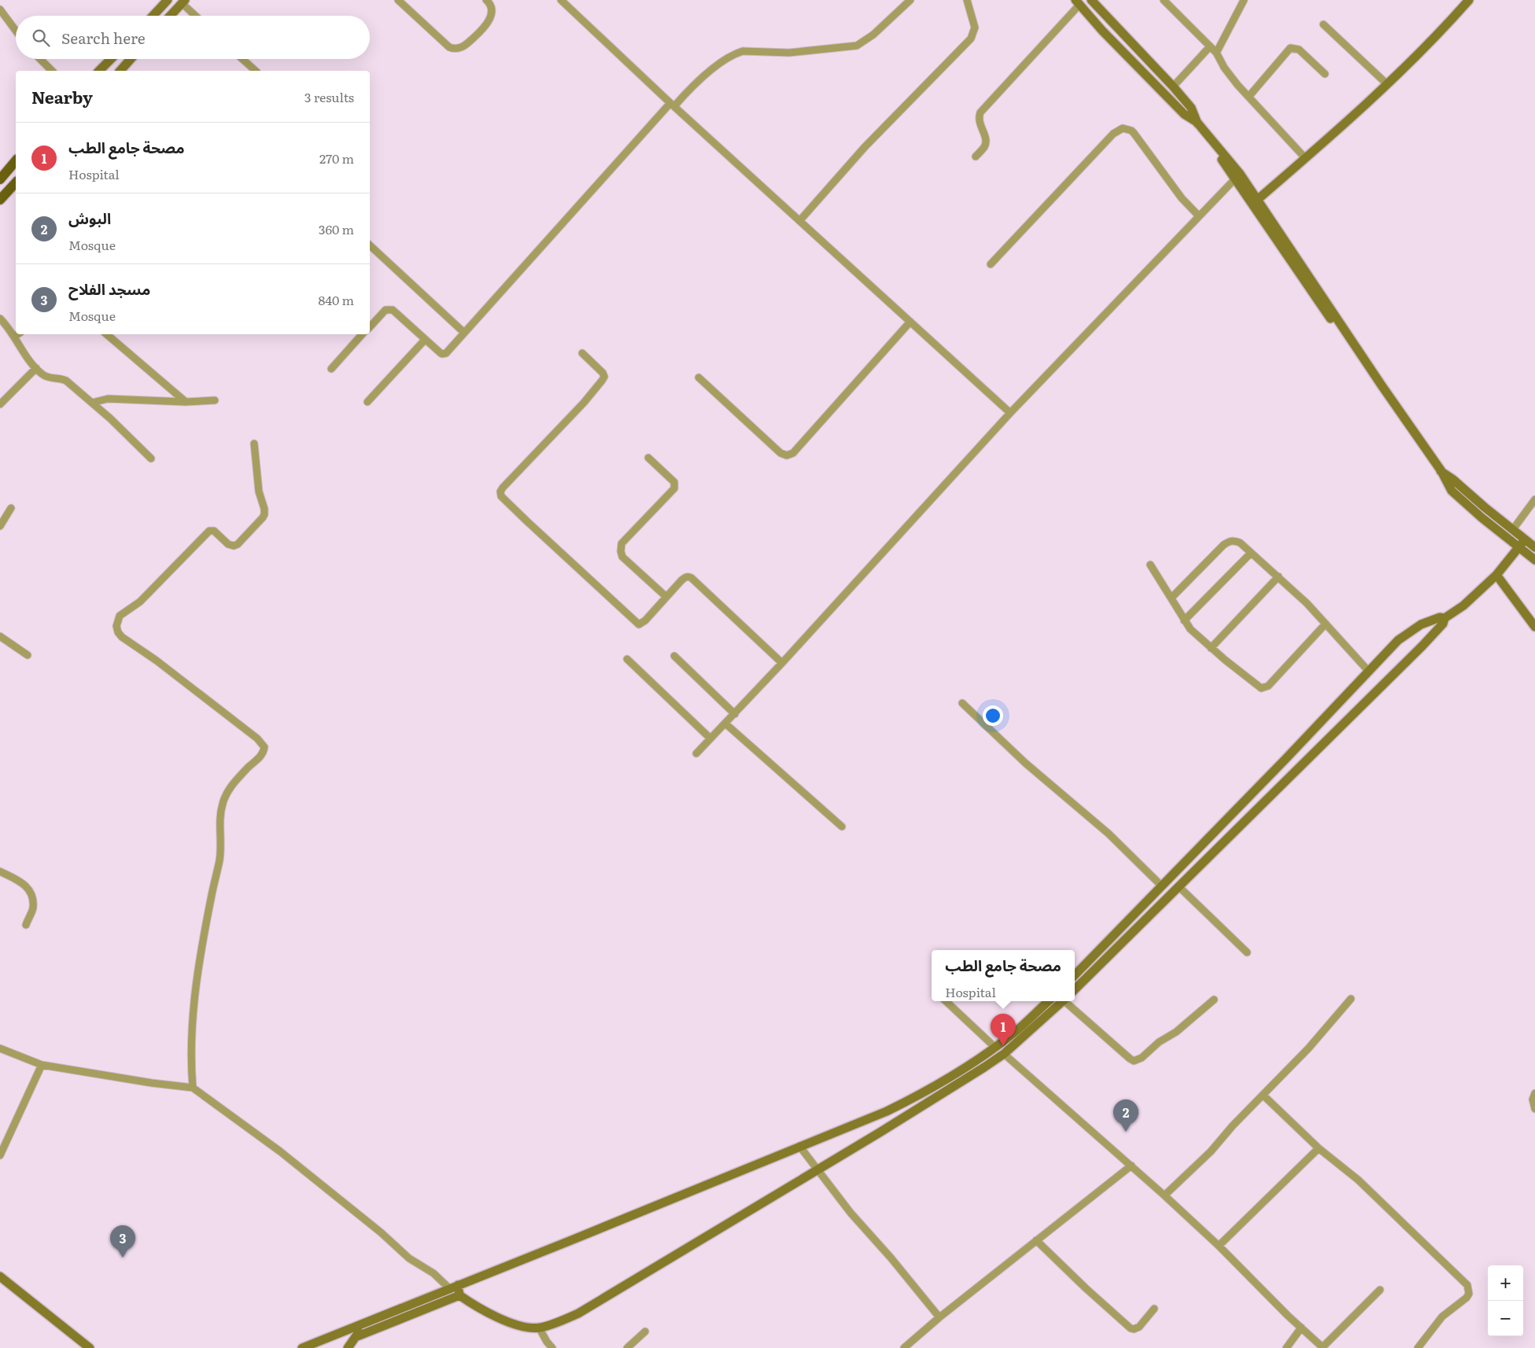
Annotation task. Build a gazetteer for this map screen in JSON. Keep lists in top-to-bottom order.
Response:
{
  "page": {
    "search": "Search here",
    "heading": ["Nearby", "3 results"],
    "list": [
      {
        "mark": "1",
        "name": "مصحة جامع الطب",
        "note": "Hospital",
        "value": "270 m"
      },
      {
        "mark": "2",
        "name": "البوش",
        "note": "Mosque",
        "value": "360 m"
      },
      {
        "mark": "3",
        "name": "مسجد الفلاح",
        "note": "Mosque",
        "value": "840 m"
      }
    ],
    "popup": ["مصحة جامع الطب", "Hospital"],
    "pins": ["1", "2", "3"],
    "map_buttons": ["+", "−"]
  }
}
